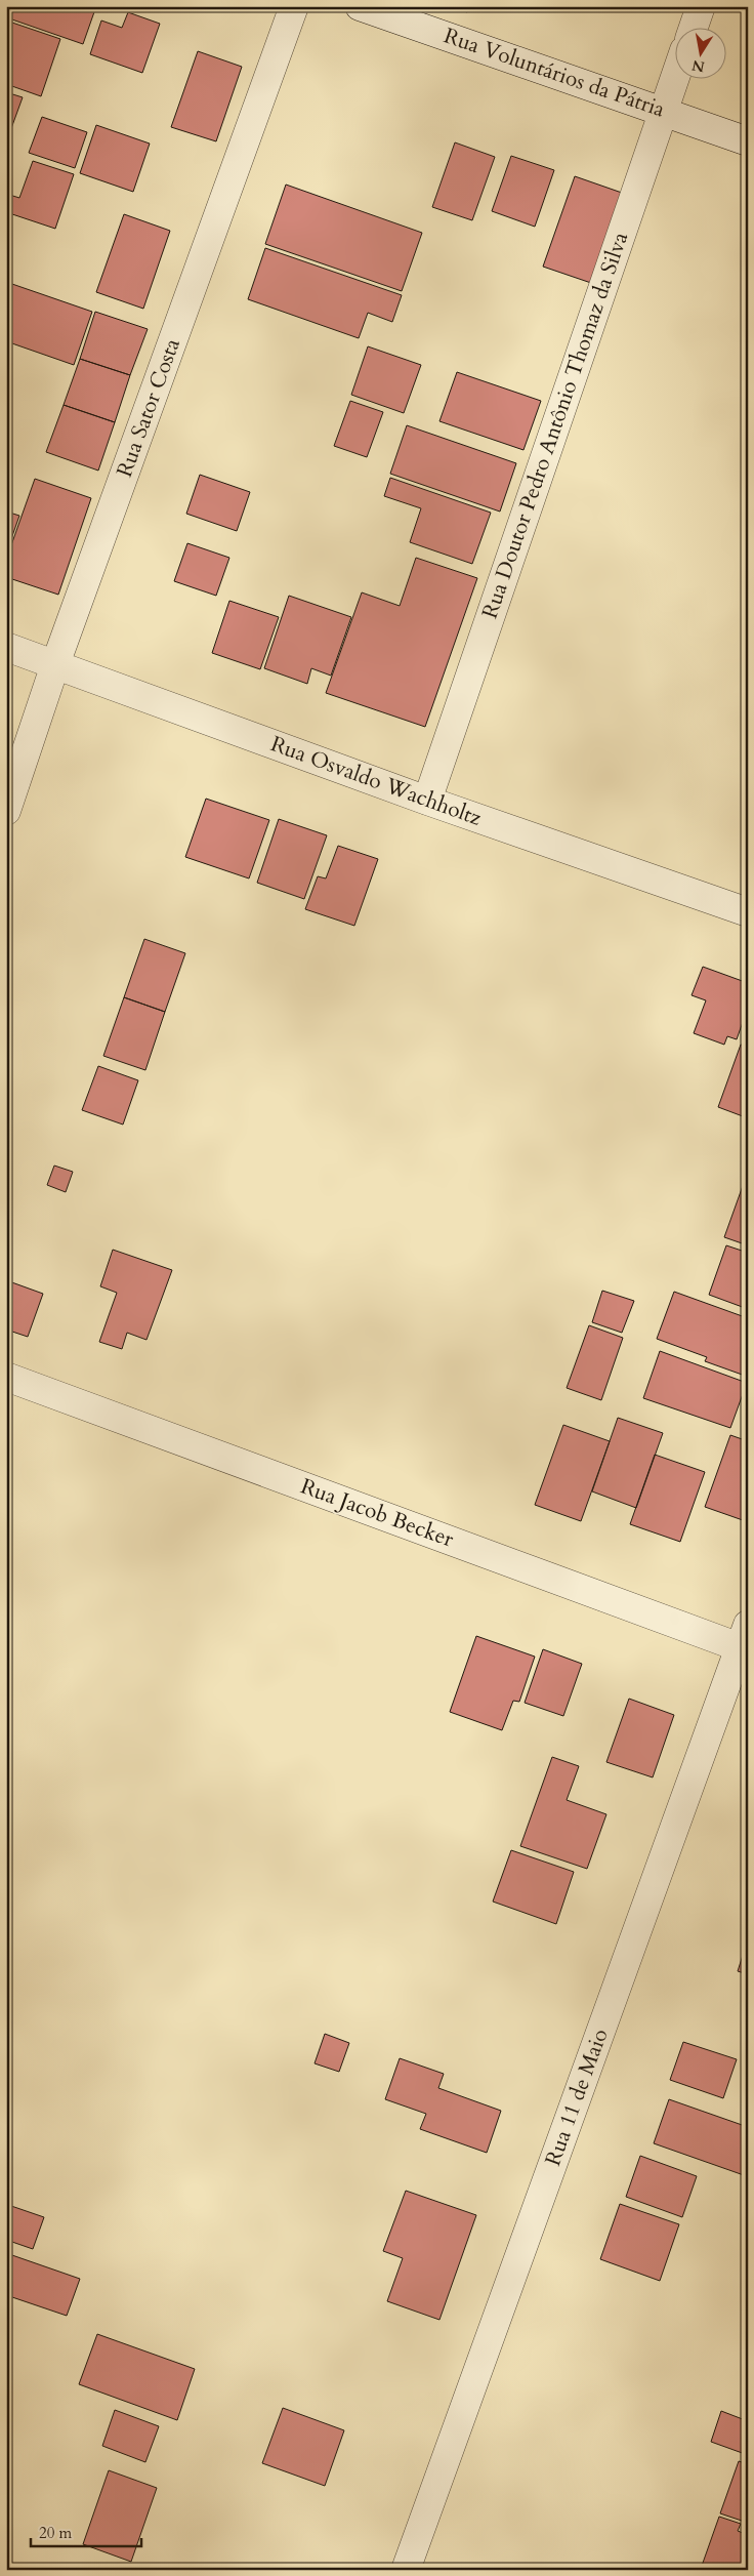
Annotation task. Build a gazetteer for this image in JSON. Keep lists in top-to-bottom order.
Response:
{
  "streets": {
    "street": [
      "Rua Voluntários da Pátria",
      "Rua Sator Costa",
      "Rua Doutor Pedro Antônio Thomaz da Silva",
      "Rua Osvaldo Wachholtz",
      "Rua Jacob Becker",
      "Rua 11 de Maio"
    ]
  },
  "crossings": [
    ["Rua Voluntários da Pátria", "Rua Doutor Pedro Antônio Thomaz da Silva"],
    ["Rua Sator Costa", "Rua Osvaldo Wachholtz"],
    ["Rua Doutor Pedro Antônio Thomaz da Silva", "Rua Osvaldo Wachholtz"],
    ["Rua Jacob Becker", "Rua 11 de Maio"]
  ],
  "scale_bar": "20 m",
  "north": "bottom"
}
